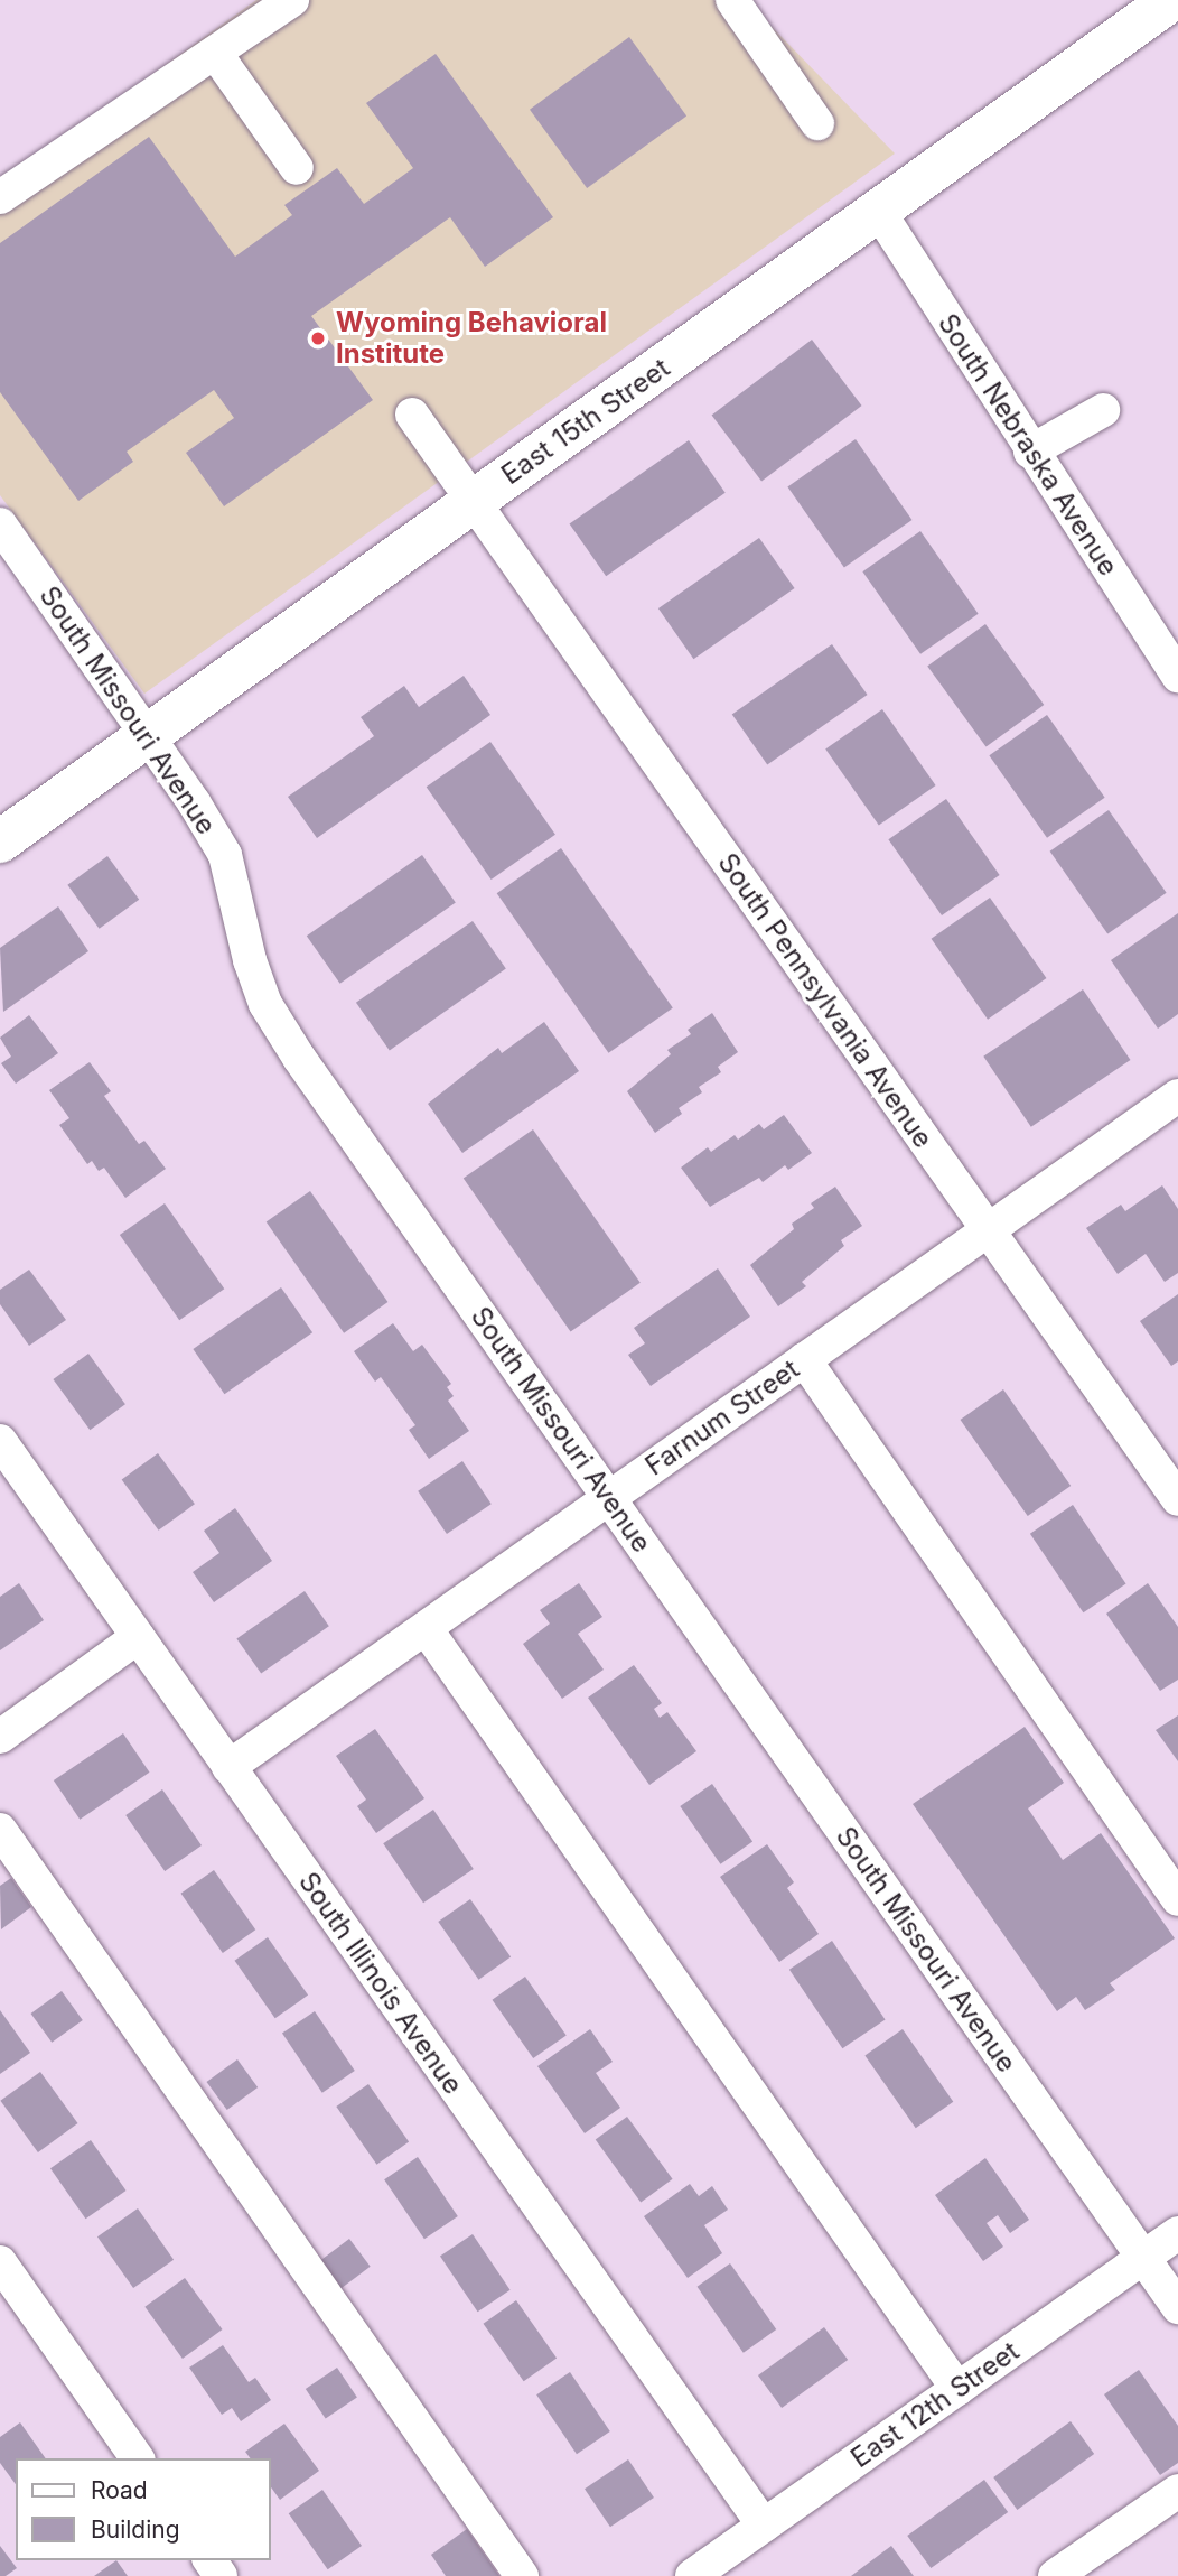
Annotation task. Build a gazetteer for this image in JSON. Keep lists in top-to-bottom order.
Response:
{
  "streets": {
    "main road": ["East 15th Street"],
    "street": [
      "South Nebraska Avenue",
      "South Missouri Avenue",
      "South Pennsylvania Avenue",
      "Farnum Street",
      "South Illinois Avenue",
      "East 12th Street"
    ]
  },
  "crossings": [
    ["East 15th Street", "South Nebraska Avenue"],
    ["East 15th Street", "South Missouri Avenue"],
    ["East 15th Street", "South Pennsylvania Avenue"],
    ["South Missouri Avenue", "Farnum Street"],
    ["South Missouri Avenue", "East 12th Street"],
    ["South Pennsylvania Avenue", "Farnum Street"],
    ["Farnum Street", "South Illinois Avenue"],
    ["South Illinois Avenue", "East 12th Street"]
  ],
  "places": ["Wyoming Behavioral Institute"],
  "legend": ["Road", "Building"]
}
